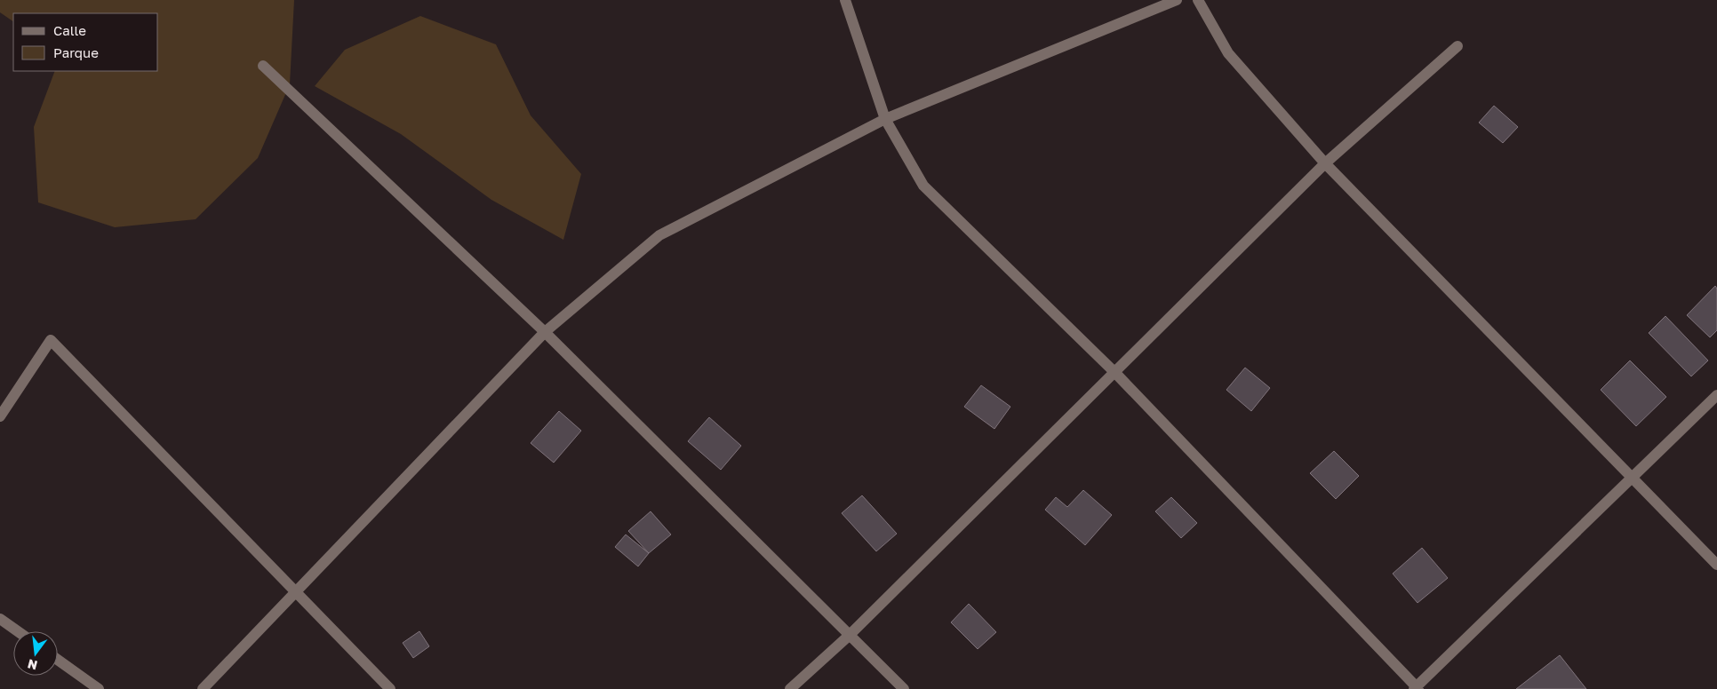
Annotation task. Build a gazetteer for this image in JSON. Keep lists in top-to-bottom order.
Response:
{
  "legend": ["Calle", "Parque"],
  "north": "bottom"
}
